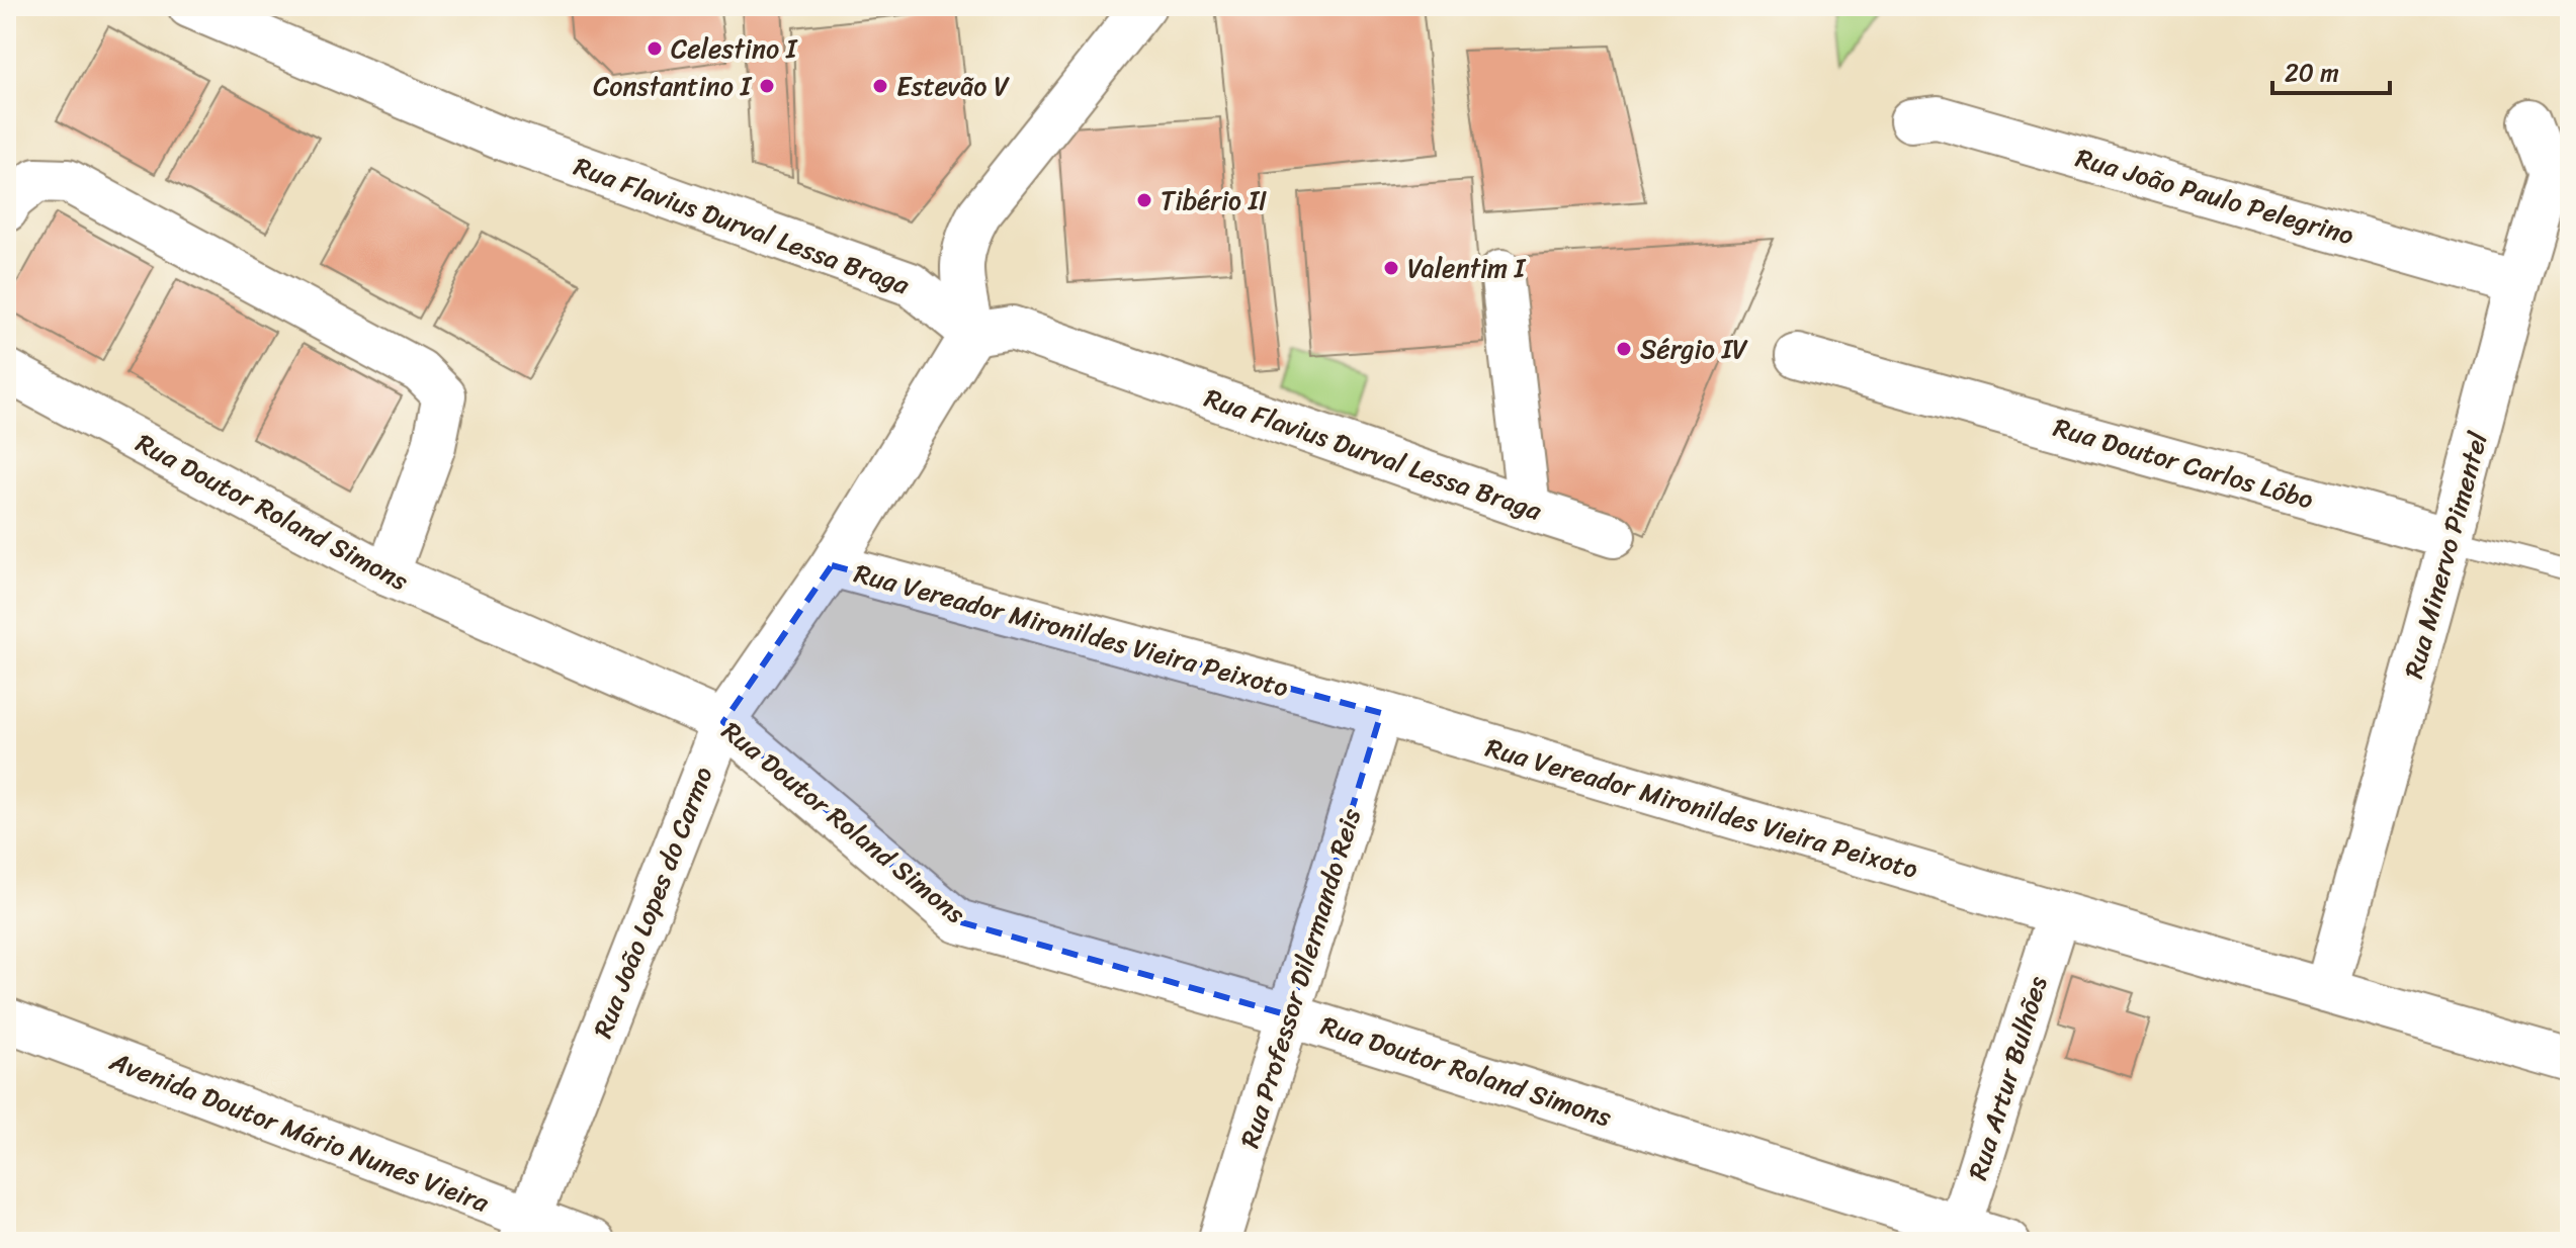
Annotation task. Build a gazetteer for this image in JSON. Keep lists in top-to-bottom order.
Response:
{
  "streets": {
    "street": [
      "Rua João Paulo Pelegrino",
      "Rua Flavius Durval Lessa Braga",
      "Rua Doutor Carlos Lôbo",
      "Rua Doutor Roland Simons",
      "Rua Minervo Pimentel",
      "Rua Vereador Mironildes Vieira Peixoto",
      "Rua João Lopes do Carmo",
      "Rua Professor Dilermando Reis",
      "Rua Artur Bulhões",
      "Avenida Doutor Mário Nunes Vieira"
    ]
  },
  "crossings": [
    ["Rua João Paulo Pelegrino", "Rua Minervo Pimentel"],
    ["Rua Flavius Durval Lessa Braga", "Rua João Lopes do Carmo"],
    ["Rua Doutor Carlos Lôbo", "Rua Minervo Pimentel"],
    ["Rua Doutor Roland Simons", "Rua João Lopes do Carmo"],
    ["Rua Doutor Roland Simons", "Rua Professor Dilermando Reis"],
    ["Rua Doutor Roland Simons", "Rua Artur Bulhões"],
    ["Rua Minervo Pimentel", "Rua Vereador Mironildes Vieira Peixoto"],
    ["Rua Vereador Mironildes Vieira Peixoto", "Rua João Lopes do Carmo"],
    ["Rua Vereador Mironildes Vieira Peixoto", "Rua Professor Dilermando Reis"],
    ["Rua Vereador Mironildes Vieira Peixoto", "Rua Artur Bulhões"],
    ["Rua João Lopes do Carmo", "Avenida Doutor Mário Nunes Vieira"]
  ],
  "places": [
    "Celestino I",
    "Constantino I",
    "Estevão V",
    "Tibério II",
    "Valentim I",
    "Sérgio IV"
  ],
  "scale_bar": "20 m"
}
